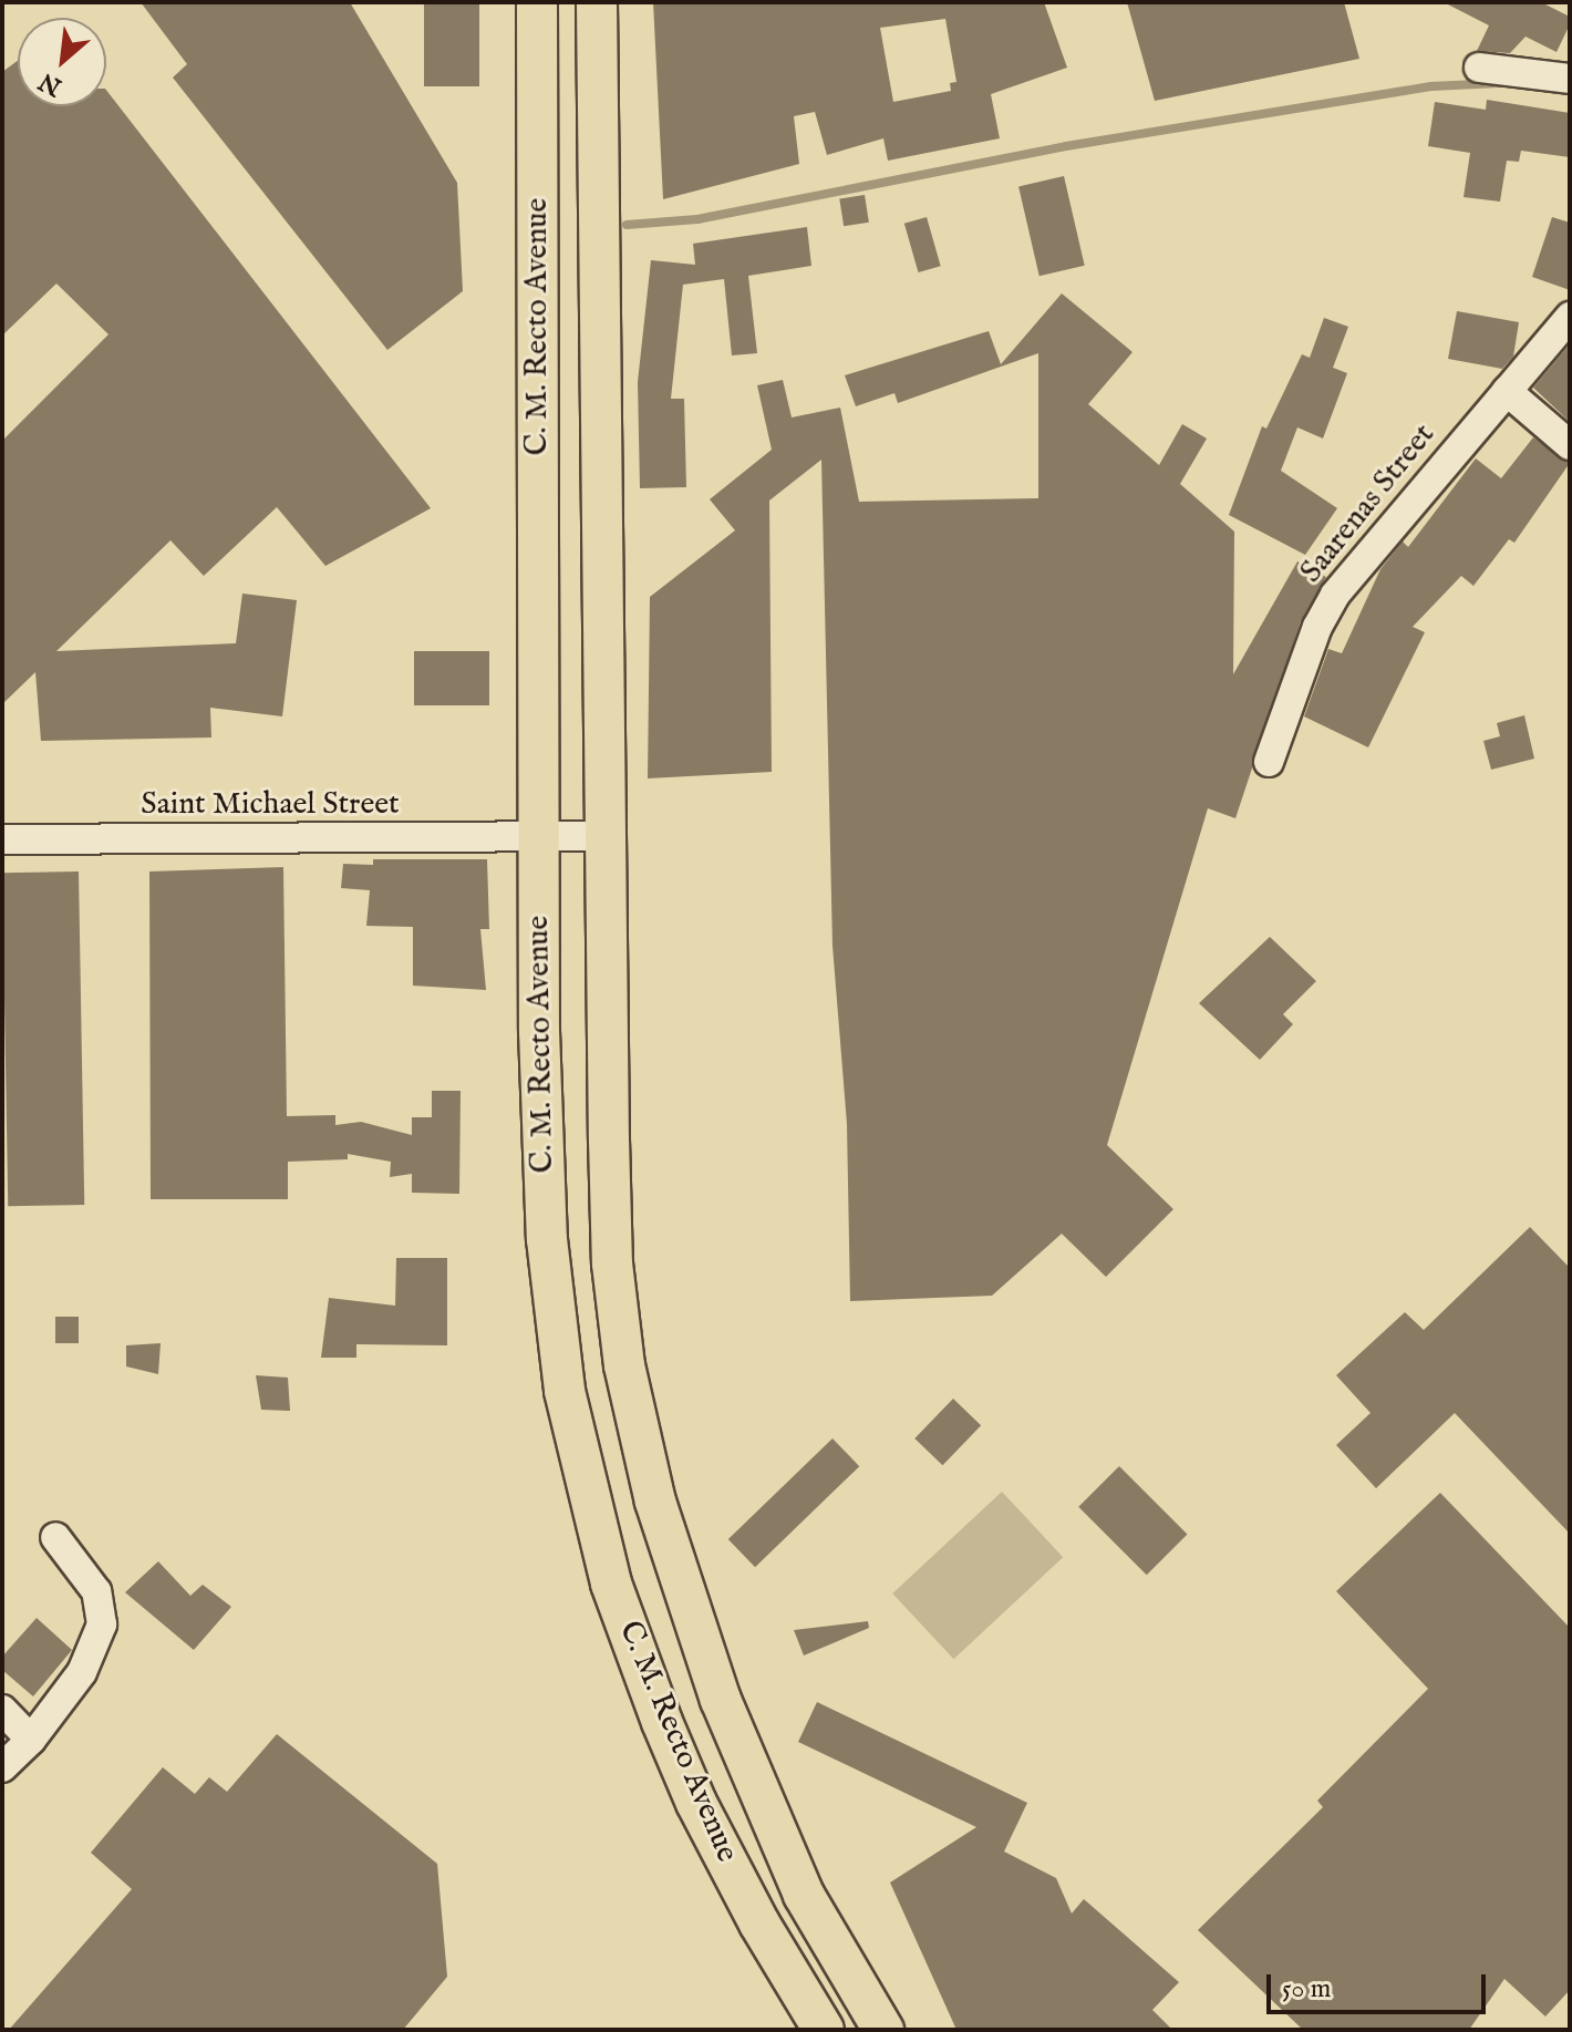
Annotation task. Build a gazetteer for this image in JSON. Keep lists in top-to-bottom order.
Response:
{
  "streets": {
    "highway": ["C. M. Recto Avenue"],
    "street": ["Saarenas Street", "Saint Michael Street"]
  },
  "crossings": [
    ["C. M. Recto Avenue", "Saint Michael Street"]
  ],
  "scale_bar": "50 m",
  "north": "bottom left"
}
